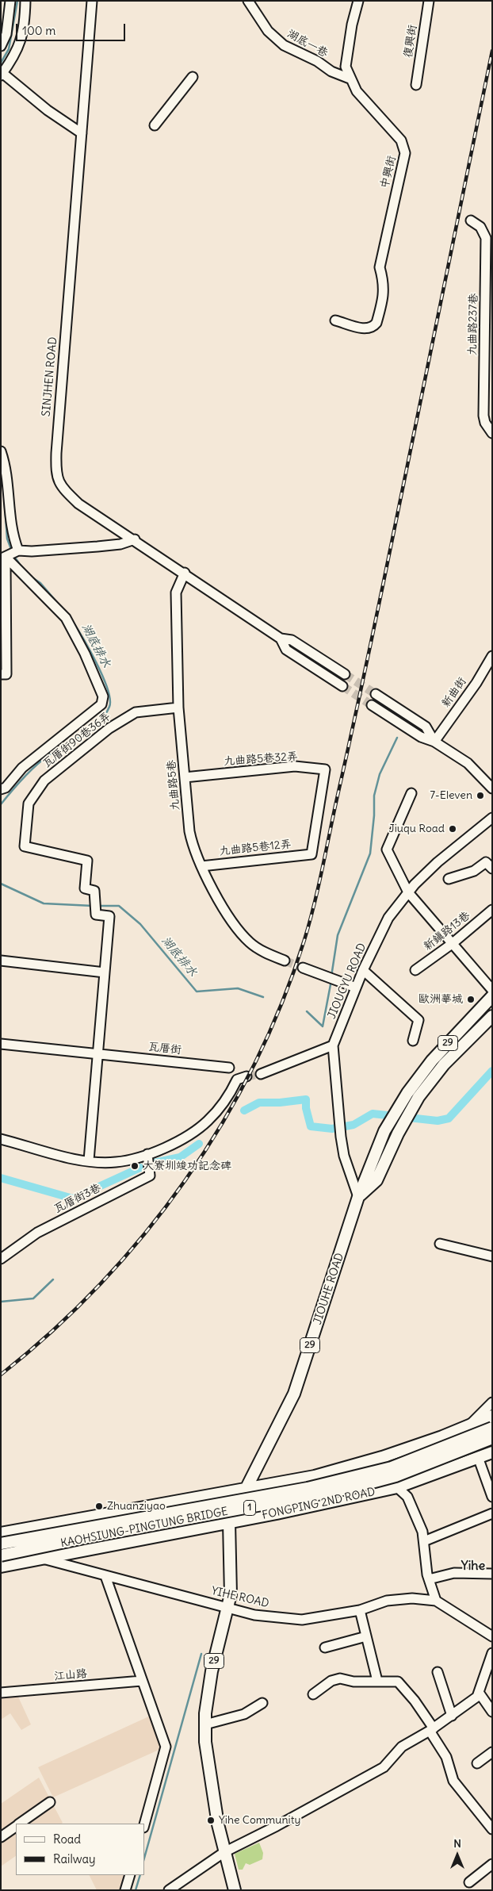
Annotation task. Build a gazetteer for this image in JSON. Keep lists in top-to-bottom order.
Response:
{
  "streets": {
    "main road": [
      "29",
      "JIOUHE ROAD",
      "FONGPING 2ND ROAD",
      "1",
      "KAOHSIUNG-PINGTUNG BRIDGE"
    ],
    "street": [
      "復興街",
      "湖底一巷",
      "中興街",
      "九曲路237巷",
      "SINJHEN ROAD",
      "新曲街",
      "瓦厝街90巷36弄",
      "九曲路5巷32弄",
      "九曲路5巷",
      "九曲路5巷12弄",
      "新鎮路13巷",
      "JIOUCYU ROAD",
      "瓦厝街",
      "瓦厝街3巷",
      "YIHE ROAD",
      "江山路"
    ]
  },
  "crossings": [
    ["湖底一巷", "中興街"],
    ["SINJHEN ROAD", "九曲路5巷"],
    ["瓦厝街90巷36弄", "九曲路5巷"],
    ["九曲路5巷32弄", "九曲路5巷"],
    ["九曲路5巷32弄", "九曲路5巷12弄"],
    ["九曲路5巷", "九曲路5巷12弄"],
    ["JIOUCYU ROAD", "29"],
    ["JIOUCYU ROAD", "JIOUHE ROAD"],
    ["29", "JIOUHE ROAD"],
    ["29", "FONGPING 2ND ROAD"],
    ["29", "1"],
    ["29", "YIHE ROAD"],
    ["JIOUHE ROAD", "1"],
    ["FONGPING 2ND ROAD", "YIHE ROAD"]
  ],
  "districts": ["Yihe"],
  "water": ["湖底排水"],
  "places": [
    "7-Eleven",
    "Jiuqu Road",
    "歐洲華城",
    "大寮圳竣功記念碑",
    "Zhuanziyao",
    "Yihe Community"
  ],
  "legend": ["Road", "Railway"],
  "scale_bar": "100 m",
  "north": "top"
}
